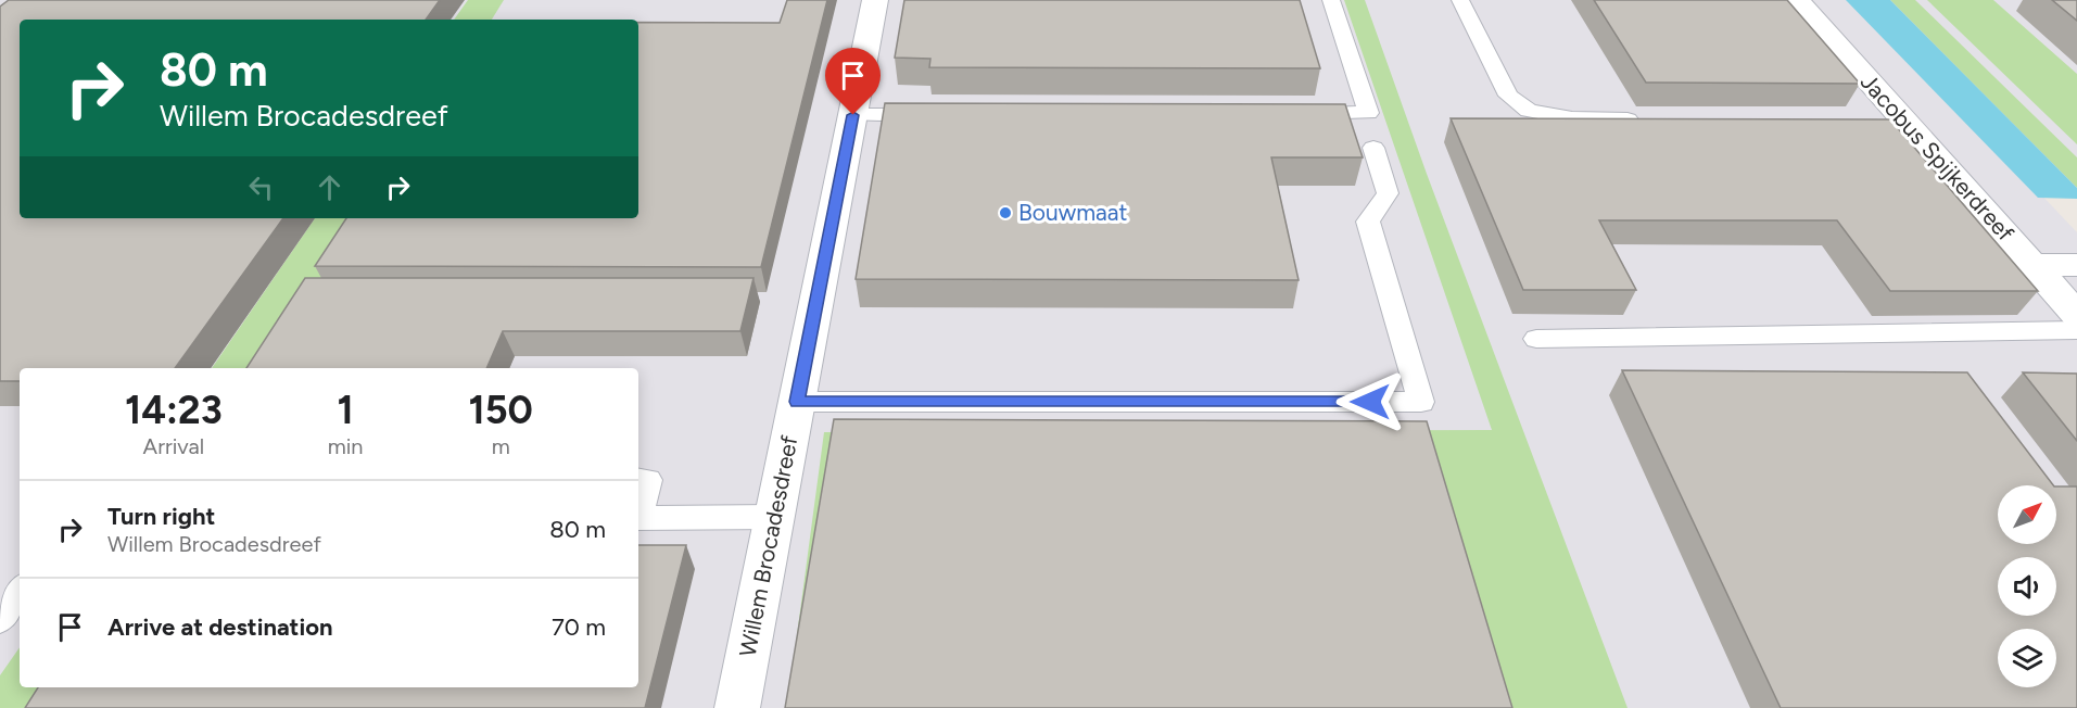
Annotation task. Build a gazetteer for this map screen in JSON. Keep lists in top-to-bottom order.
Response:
{
  "streets": {
    "street": ["Jacobus Spijkerdreef", "Willem Brocadesdreef"]
  },
  "places": ["Bouwmaat"],
  "north": "top right",
  "page": {
    "turn": ["80 m", "Willem Brocadesdreef"],
    "eta": [
      "14:23",
      "Arrival",
      "1",
      "min",
      "150",
      "m"
    ],
    "list": [
      {
        "name": "Turn right",
        "note": "Willem Brocadesdreef",
        "value": "80 m"
      },
      {
        "name": "Arrive at destination",
        "value": "70 m"
      }
    ]
  }
}
